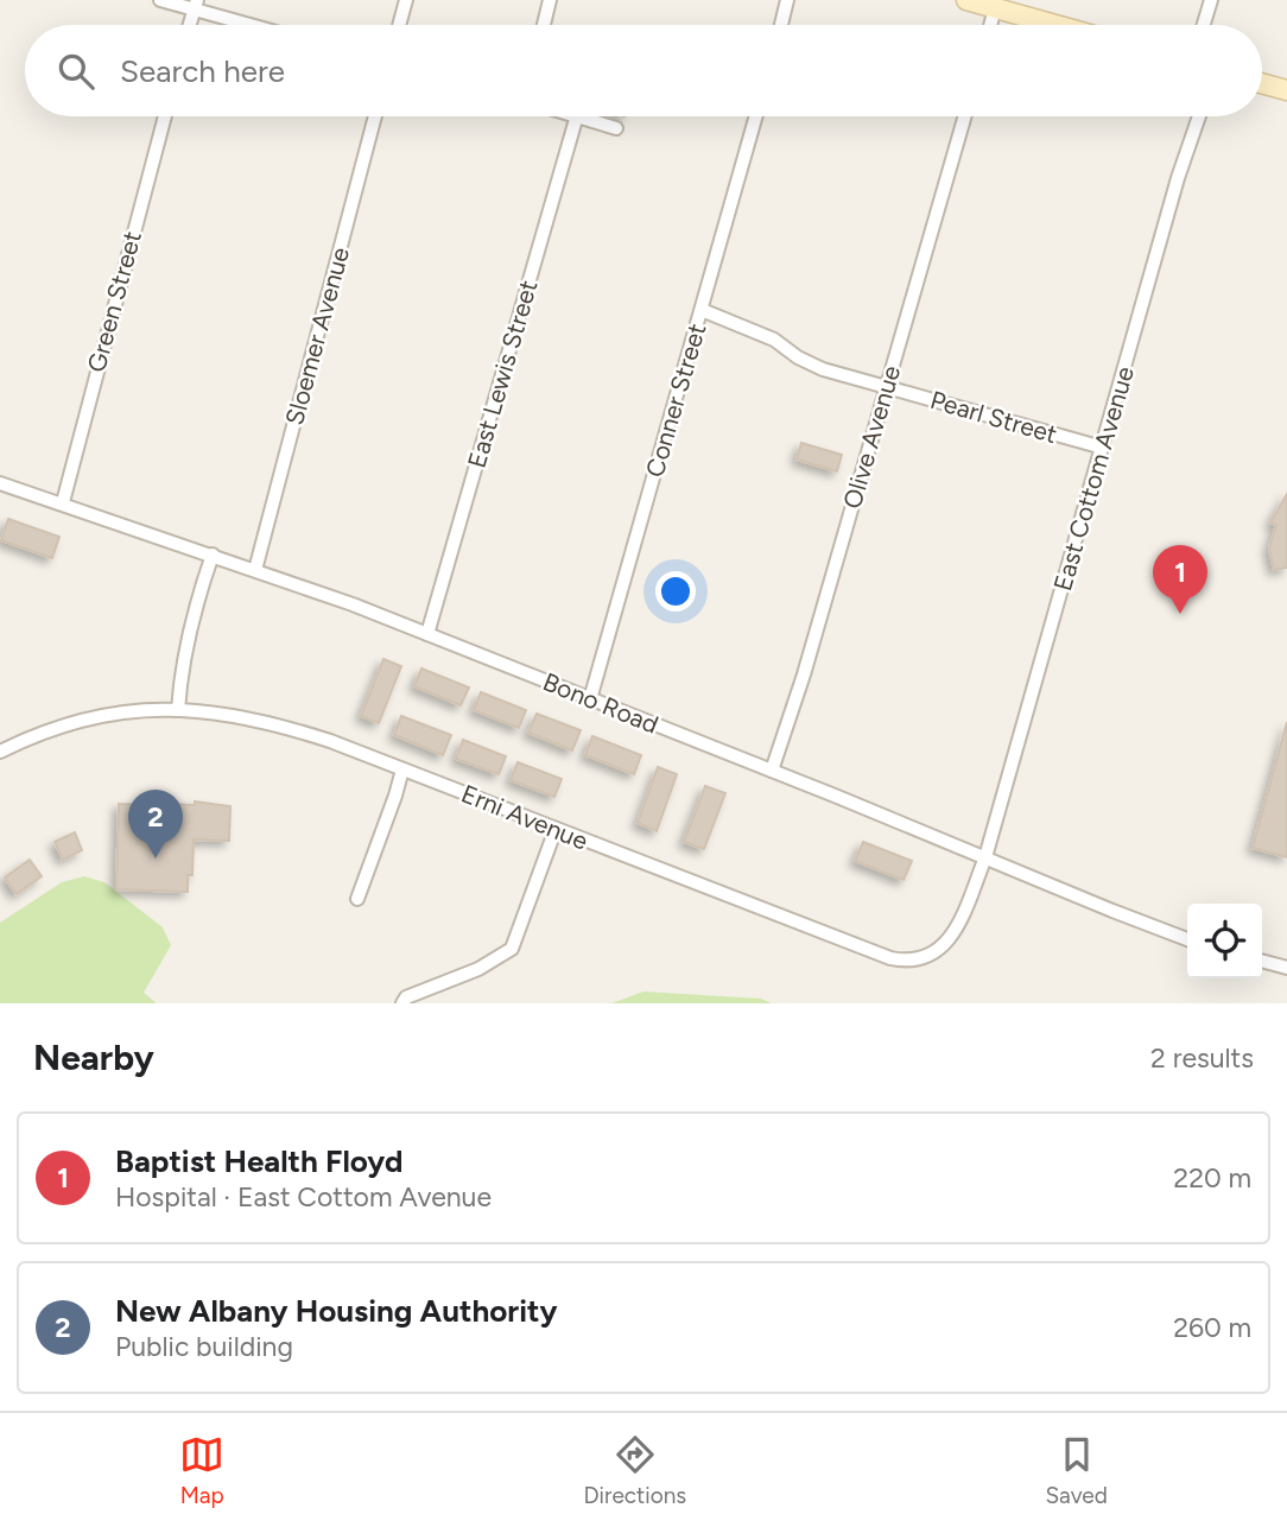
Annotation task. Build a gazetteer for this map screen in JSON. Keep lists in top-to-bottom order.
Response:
{
  "streets": {
    "street": [
      "Green Street",
      "Sloemer Avenue",
      "East Lewis Street",
      "Conner Street",
      "Pearl Street",
      "Olive Avenue",
      "East Cottom Avenue",
      "Bono Road",
      "Erni Avenue"
    ]
  },
  "crossings": [
    ["Green Street", "Bono Road"],
    ["Sloemer Avenue", "Bono Road"],
    ["East Lewis Street", "Bono Road"],
    ["Conner Street", "Pearl Street"],
    ["Conner Street", "Bono Road"],
    ["Pearl Street", "Olive Avenue"],
    ["Pearl Street", "East Cottom Avenue"],
    ["Olive Avenue", "Bono Road"],
    ["East Cottom Avenue", "Bono Road"],
    ["East Cottom Avenue", "Erni Avenue"],
    ["Bono Road", "Erni Avenue"]
  ],
  "page": {
    "search": "Search here",
    "pins": ["1", "2"],
    "heading": ["Nearby", "2 results"],
    "list": [
      {
        "mark": "1",
        "name": "Baptist Health Floyd",
        "note": "Hospital · East Cottom Avenue",
        "value": "220 m"
      },
      {
        "mark": "2",
        "name": "New Albany Housing Authority",
        "note": "Public building",
        "value": "260 m"
      }
    ],
    "nav": ["Map", "Directions", "Saved"]
  }
}
